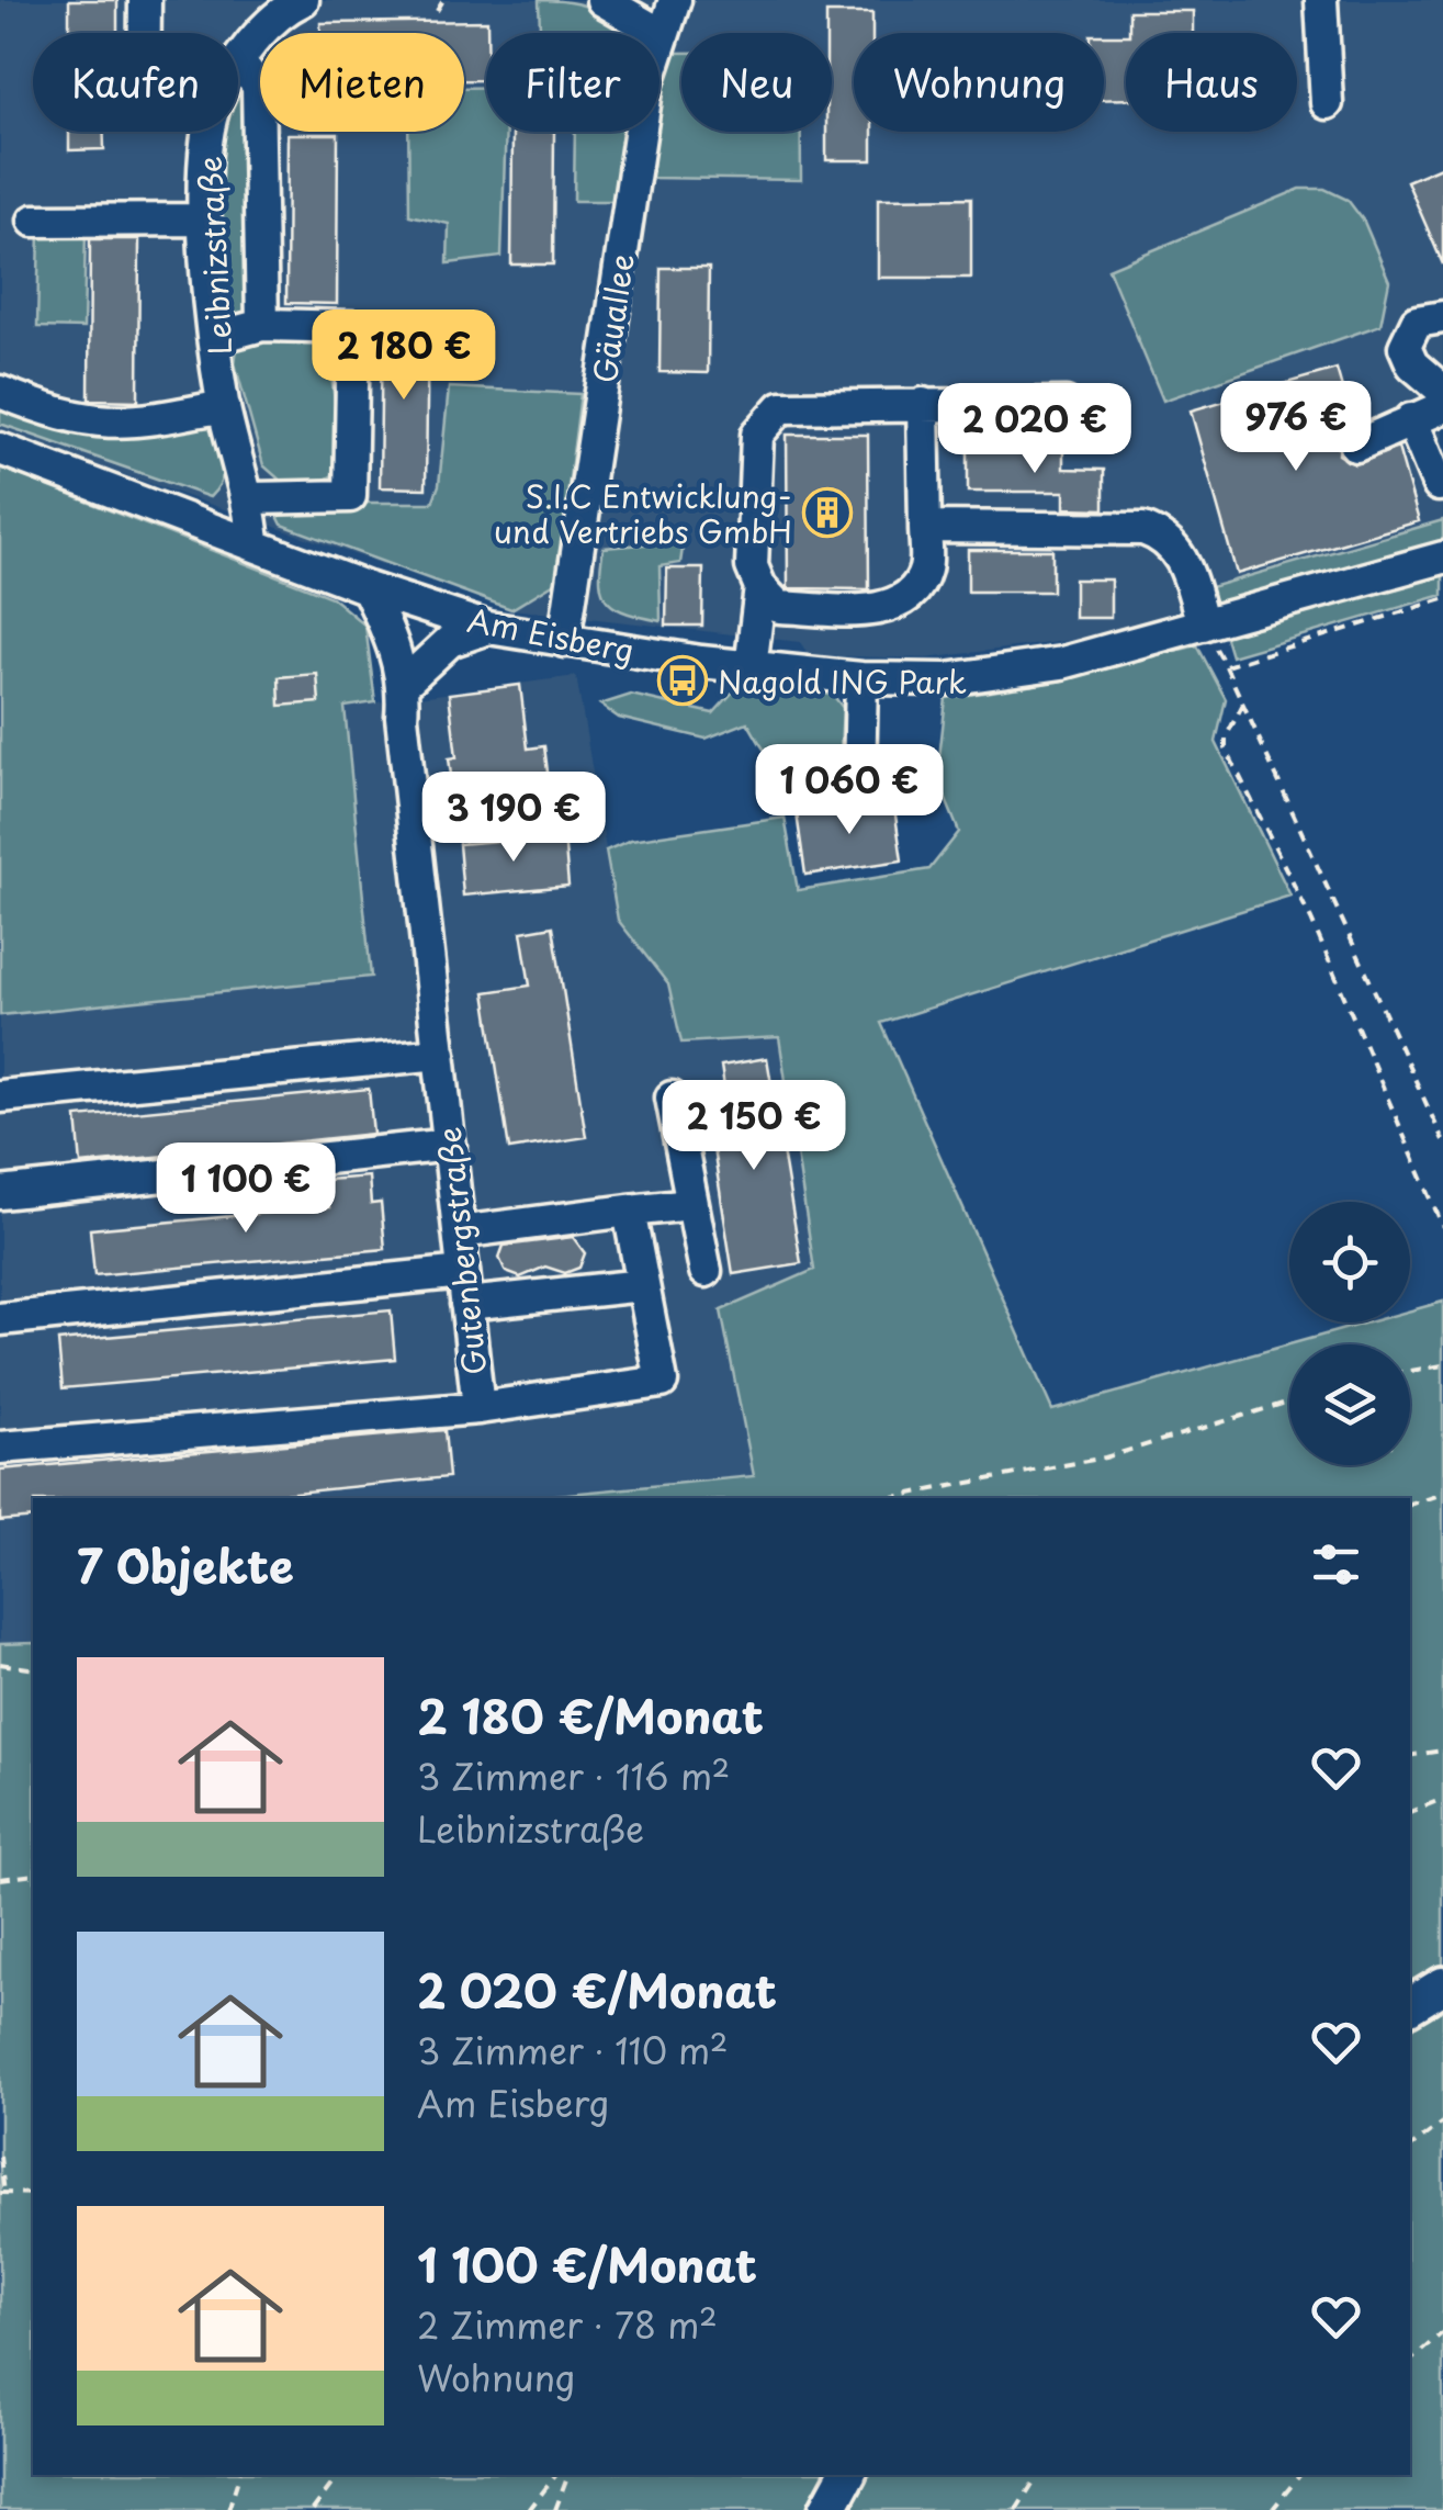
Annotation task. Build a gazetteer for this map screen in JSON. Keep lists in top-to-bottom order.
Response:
{
  "streets": {
    "street": [
      "Leibnizstraße",
      "Gäuallee",
      "Am Eisberg",
      "Gutenbergstraße"
    ]
  },
  "crossings": [
    ["Leibnizstraße", "Am Eisberg"],
    ["Gäuallee", "Am Eisberg"],
    ["Am Eisberg", "Gutenbergstraße"]
  ],
  "places": {
    "building": ["S.I.C Entwicklung- und Vertriebs GmbH"],
    "bus stop": ["Nagold ING Park"]
  },
  "page": {
    "chip": [
      "Kaufen",
      "Mieten",
      "Filter",
      "Neu",
      "Wohnung",
      "Haus"
    ],
    "price": [
      "2 180 €",
      "976 €",
      "2 020 €",
      "1 060 €",
      "3 190 €",
      "2 150 €",
      "1 100 €"
    ],
    "heading": "7 Objekte",
    "list": [
      {
        "name": "2 180 €/Monat",
        "note": "3 Zimmer · 116 m² · Leibnizstraße"
      },
      {
        "name": "2 020 €/Monat",
        "note": "3 Zimmer · 110 m² · Am Eisberg"
      },
      {
        "name": "1 100 €/Monat",
        "note": "2 Zimmer · 78 m² · Wohnung"
      }
    ]
  }
}
